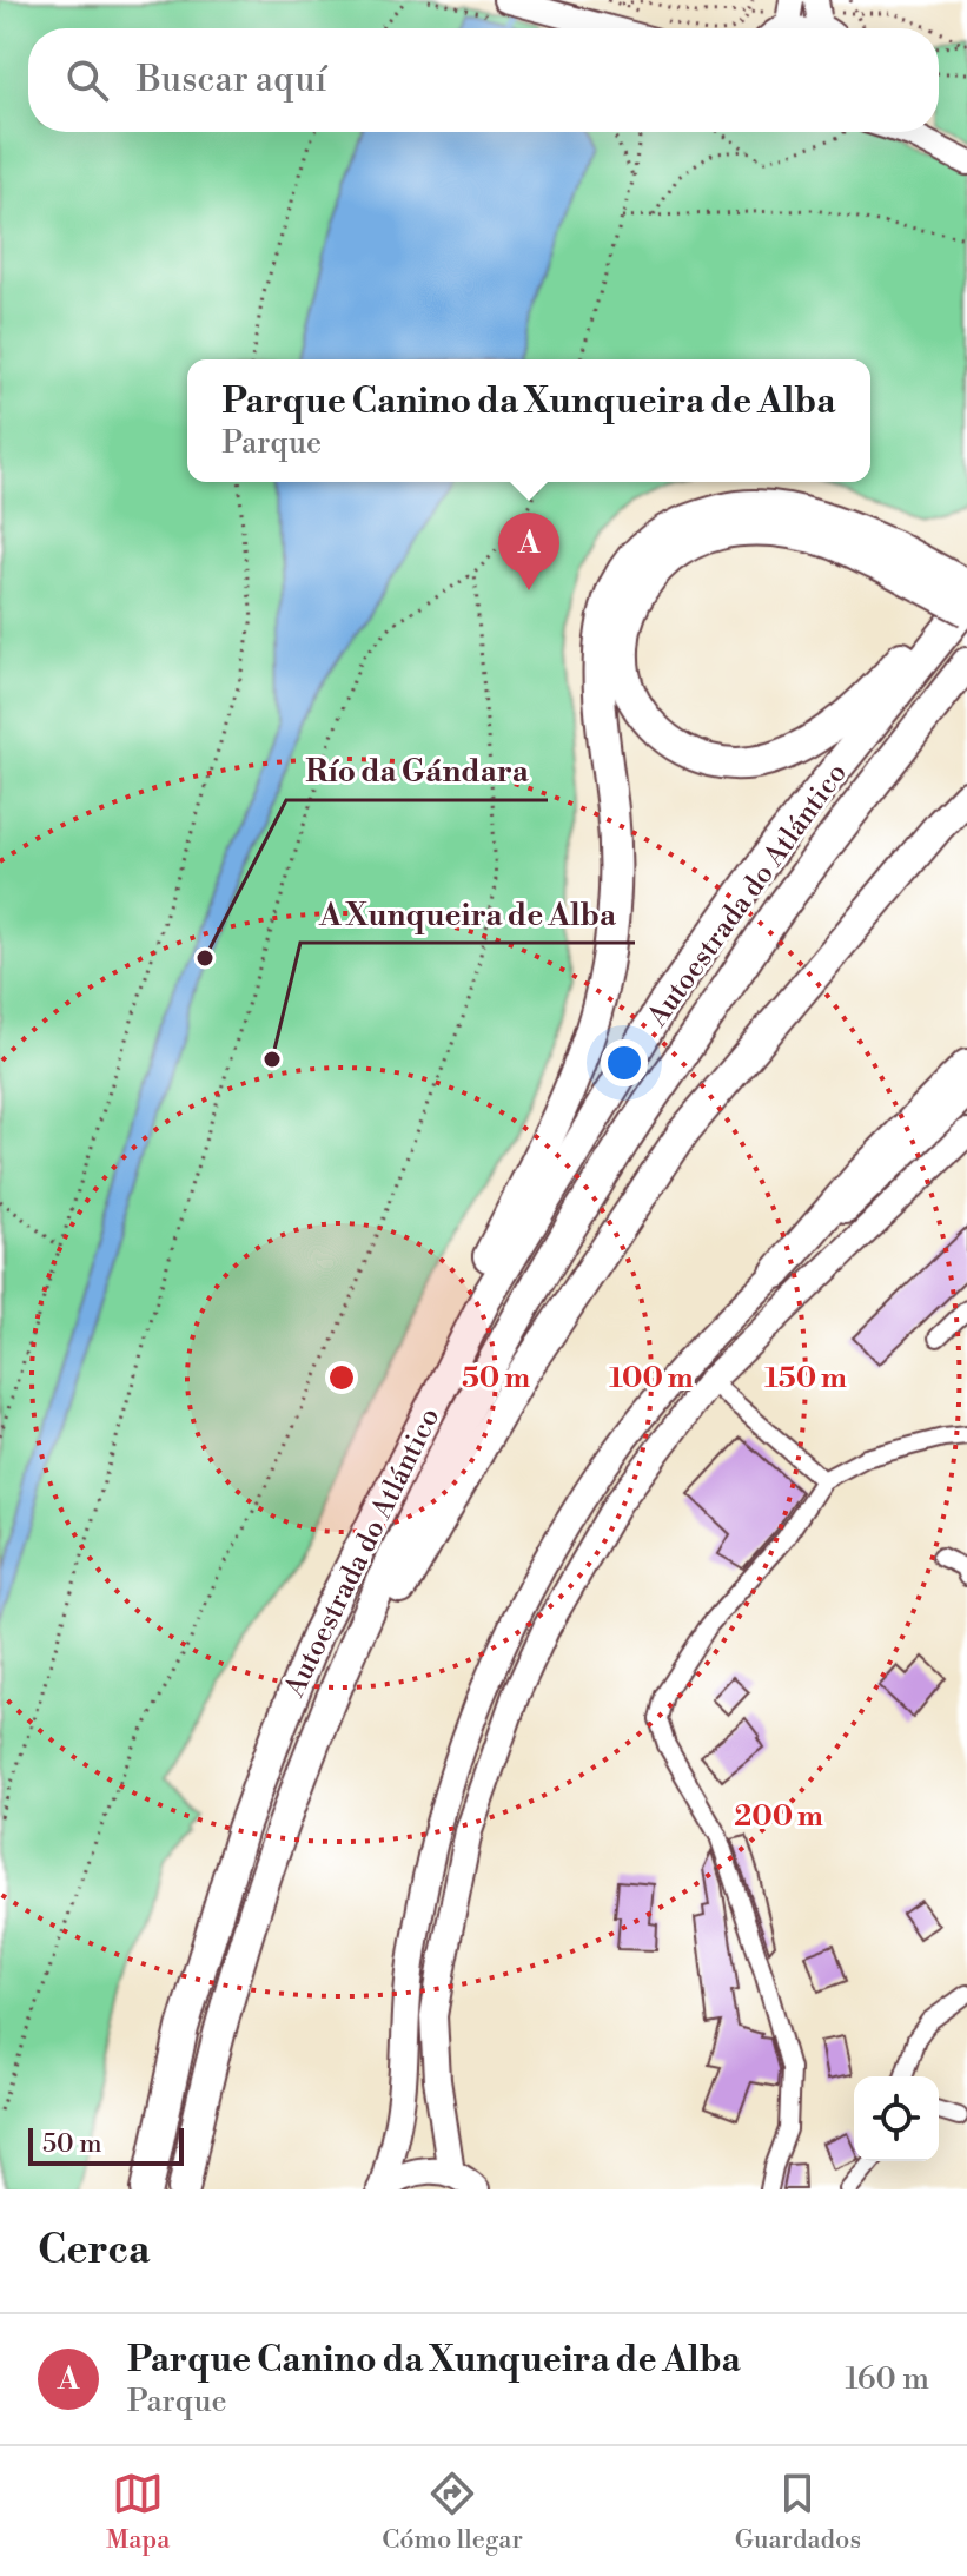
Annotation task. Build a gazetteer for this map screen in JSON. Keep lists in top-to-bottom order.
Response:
{
  "streets": {
    "highway": ["Autoestrada do Atlántico"]
  },
  "places": ["Río da Gándara", "A Xunqueira de Alba"],
  "scale_bar": "50 m",
  "page": {
    "search": "Buscar aquí",
    "popup": ["Parque Canino da Xunqueira de Alba", "Parque"],
    "pins": "A",
    "scale": "50 m",
    "heading": "Cerca",
    "list": [
      {
        "mark": "A",
        "name": "Parque Canino da Xunqueira de Alba",
        "note": "Parque",
        "value": "160 m"
      }
    ],
    "nav": ["Mapa", "Cómo llegar", "Guardados"]
  },
  "rings": [
    "50 m",
    "100 m",
    "150 m",
    "200 m"
  ]
}
